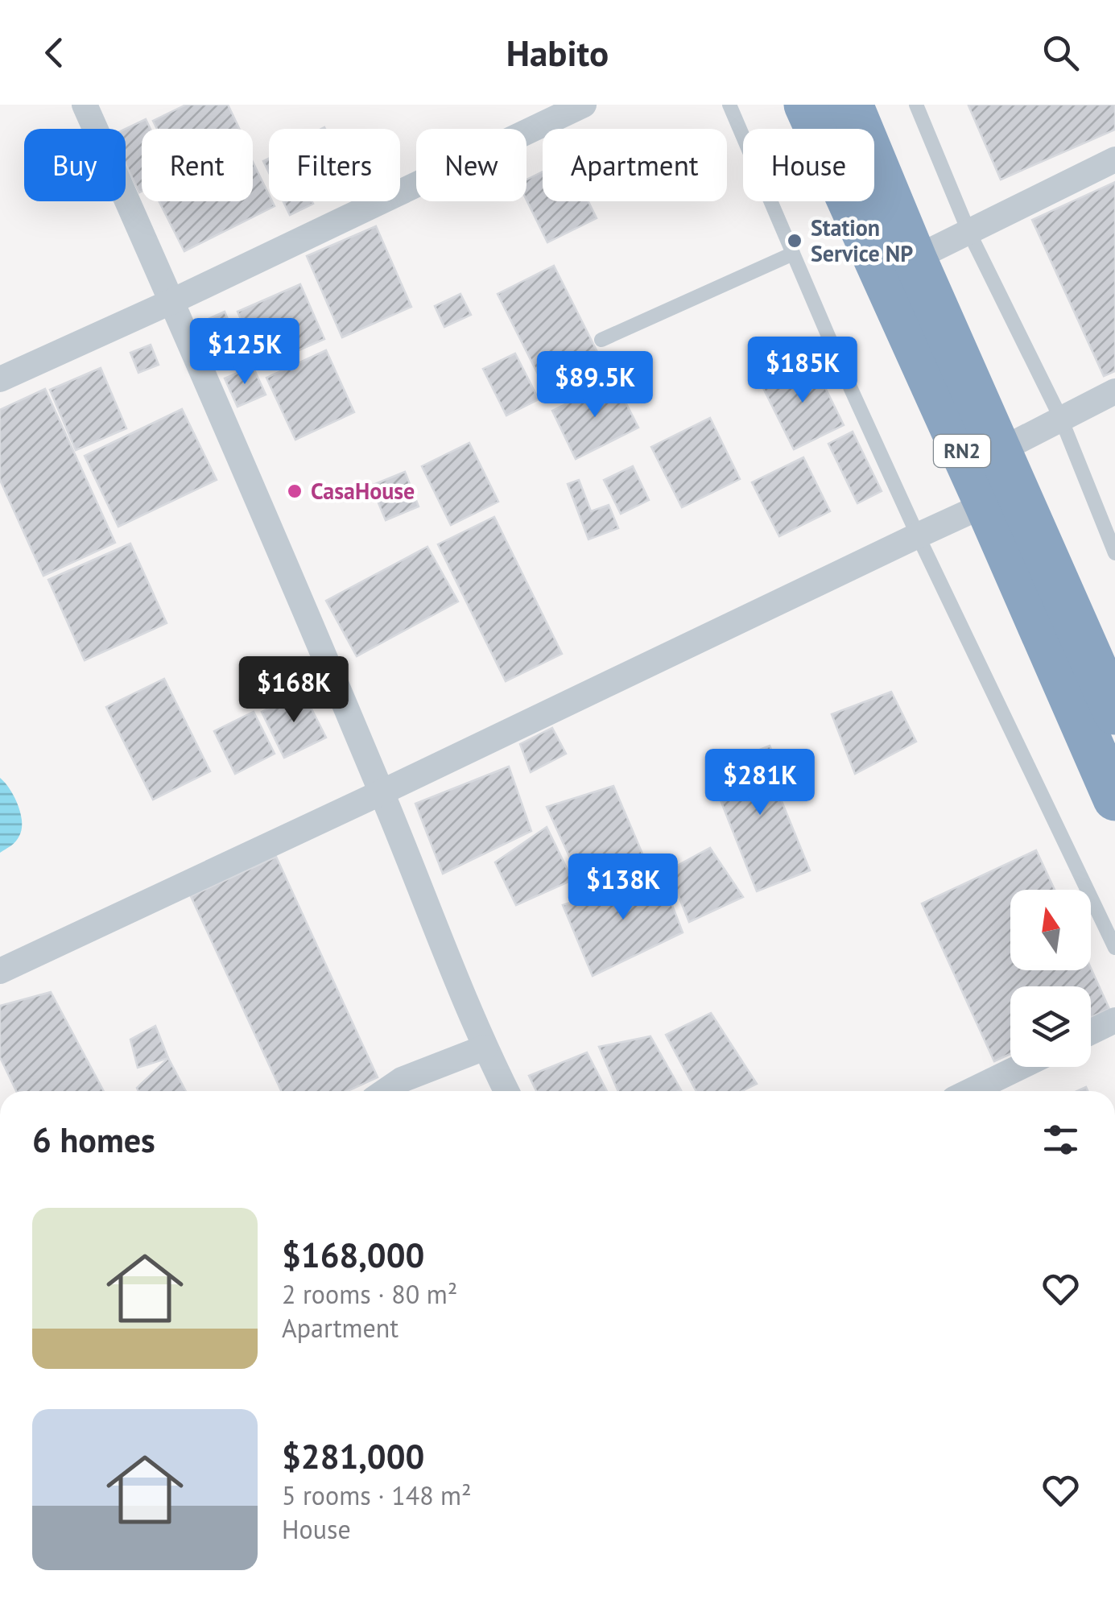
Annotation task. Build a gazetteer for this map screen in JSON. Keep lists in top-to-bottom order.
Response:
{
  "streets": {
    "highway": ["RN2"]
  },
  "places": ["Station Service NP", "CasaHouse"],
  "north": "top",
  "page": {
    "header": "Habito",
    "chip": [
      "Buy",
      "Rent",
      "Filters",
      "New",
      "Apartment",
      "House"
    ],
    "price": [
      "$125K",
      "$185K",
      "$89.5K",
      "$168K",
      "$281K",
      "$138K"
    ],
    "heading": "6 homes",
    "list": [
      {
        "name": "$168,000",
        "note": "2 rooms · 80 m² · Apartment"
      },
      {
        "name": "$281,000",
        "note": "5 rooms · 148 m² · House"
      }
    ]
  }
}
